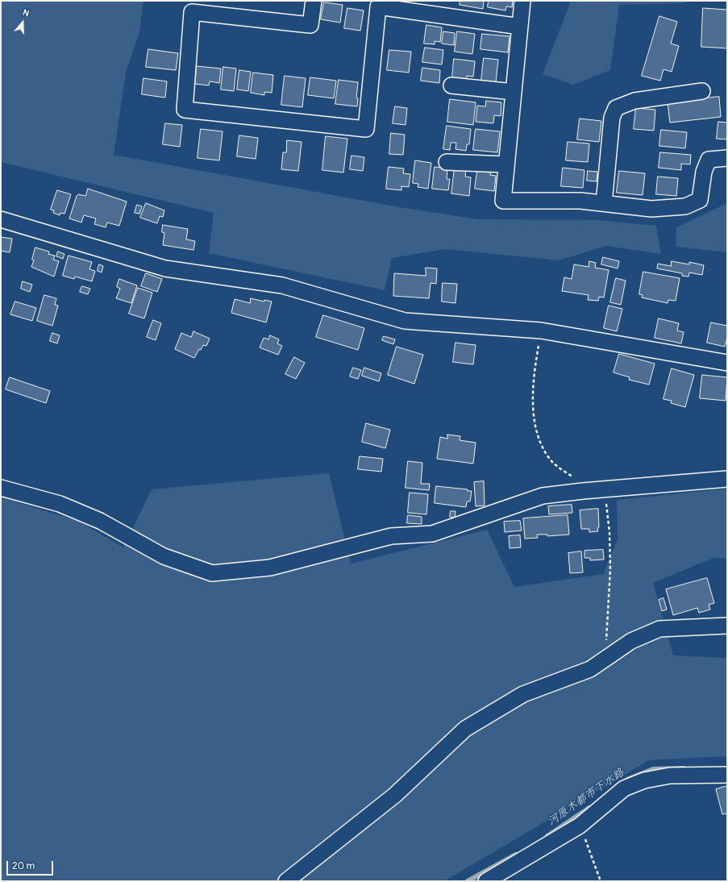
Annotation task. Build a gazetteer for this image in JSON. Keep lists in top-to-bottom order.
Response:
{
  "water": ["河原木都市下水路"],
  "scale_bar": "20 m",
  "north": "top"
}
